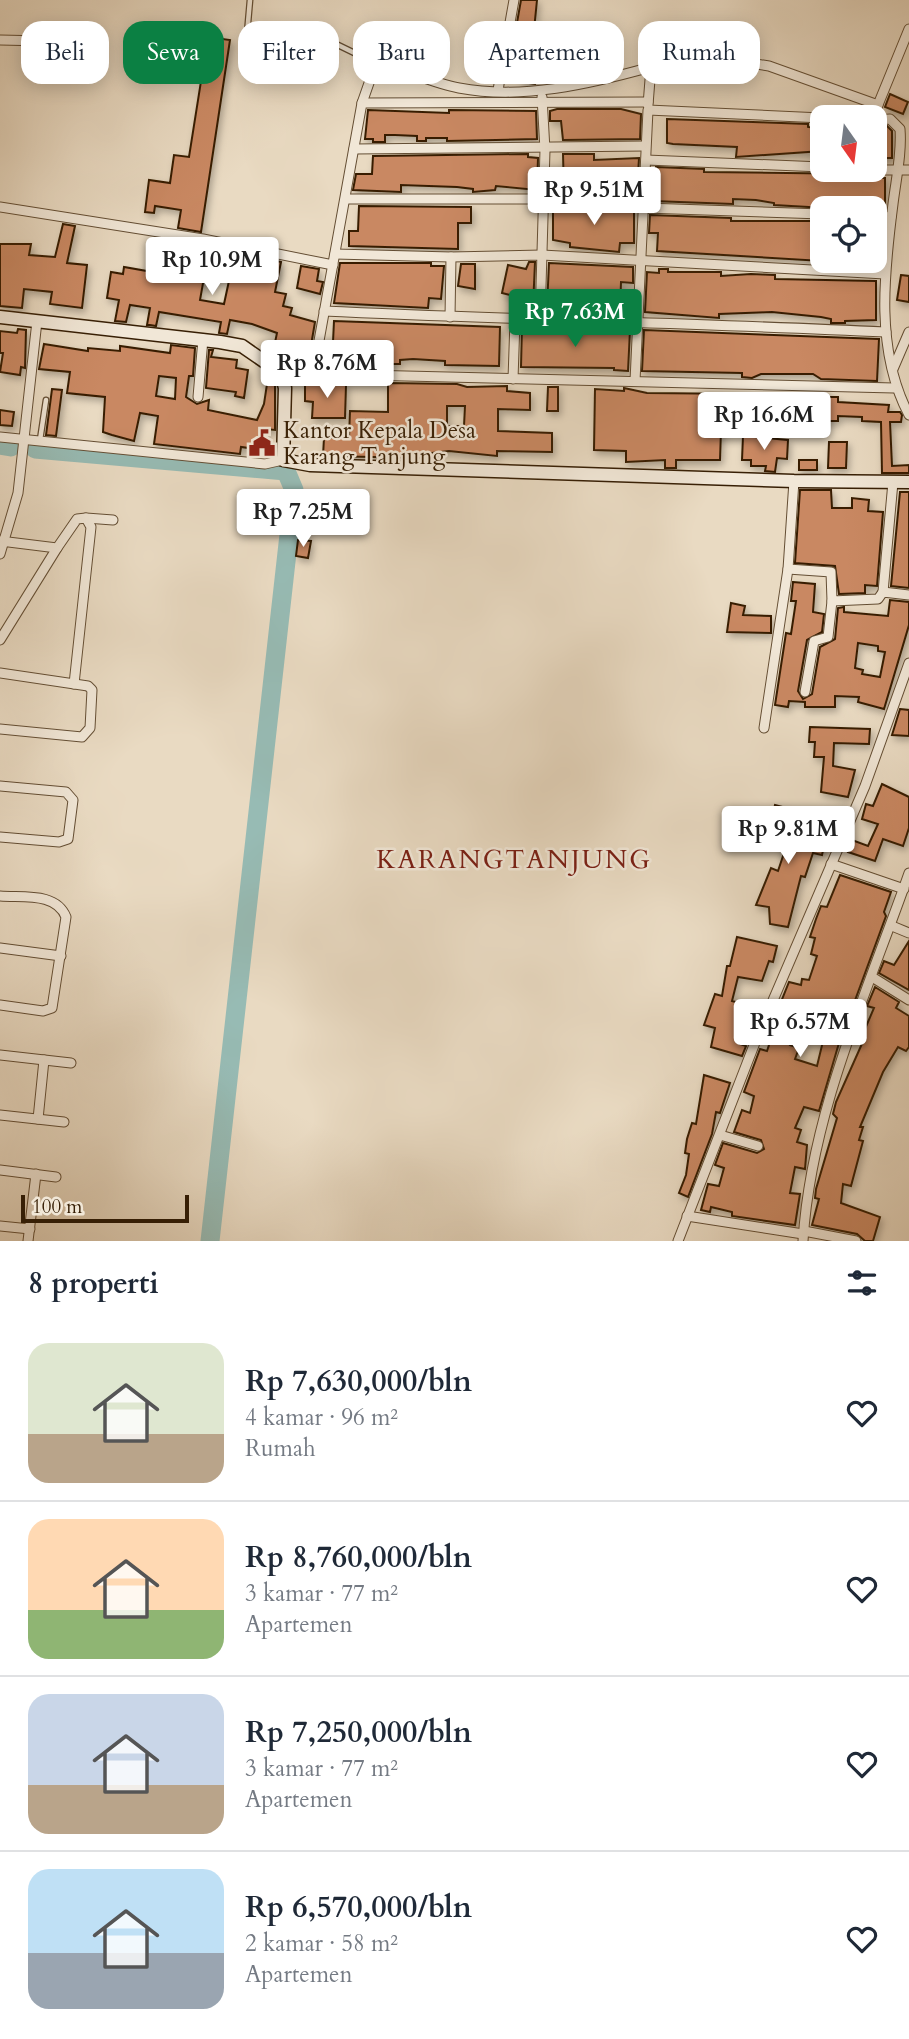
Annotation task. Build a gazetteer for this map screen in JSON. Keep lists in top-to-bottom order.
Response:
{
  "districts": ["KARANGTANJUNG"],
  "places": {
    "public building": ["Kantor Kepala Desa Karang Tanjung"]
  },
  "scale_bar": "100 m",
  "north": "bottom",
  "page": {
    "chip": [
      "Beli",
      "Sewa",
      "Filter",
      "Baru",
      "Apartemen",
      "Rumah"
    ],
    "price": [
      "Rp 9.51M",
      "Rp 10.9M",
      "Rp 7.63M",
      "Rp 8.76M",
      "Rp 16.6M",
      "Rp 7.25M",
      "Rp 9.81M",
      "Rp 6.57M"
    ],
    "scale": "100 m",
    "heading": "8 properti",
    "list": [
      {
        "name": "Rp 7,630,000/bln",
        "note": "4 kamar · 96 m² · Rumah"
      },
      {
        "name": "Rp 8,760,000/bln",
        "note": "3 kamar · 77 m² · Apartemen"
      },
      {
        "name": "Rp 7,250,000/bln",
        "note": "3 kamar · 77 m² · Apartemen"
      },
      {
        "name": "Rp 6,570,000/bln",
        "note": "2 kamar · 58 m² · Apartemen"
      }
    ]
  }
}
